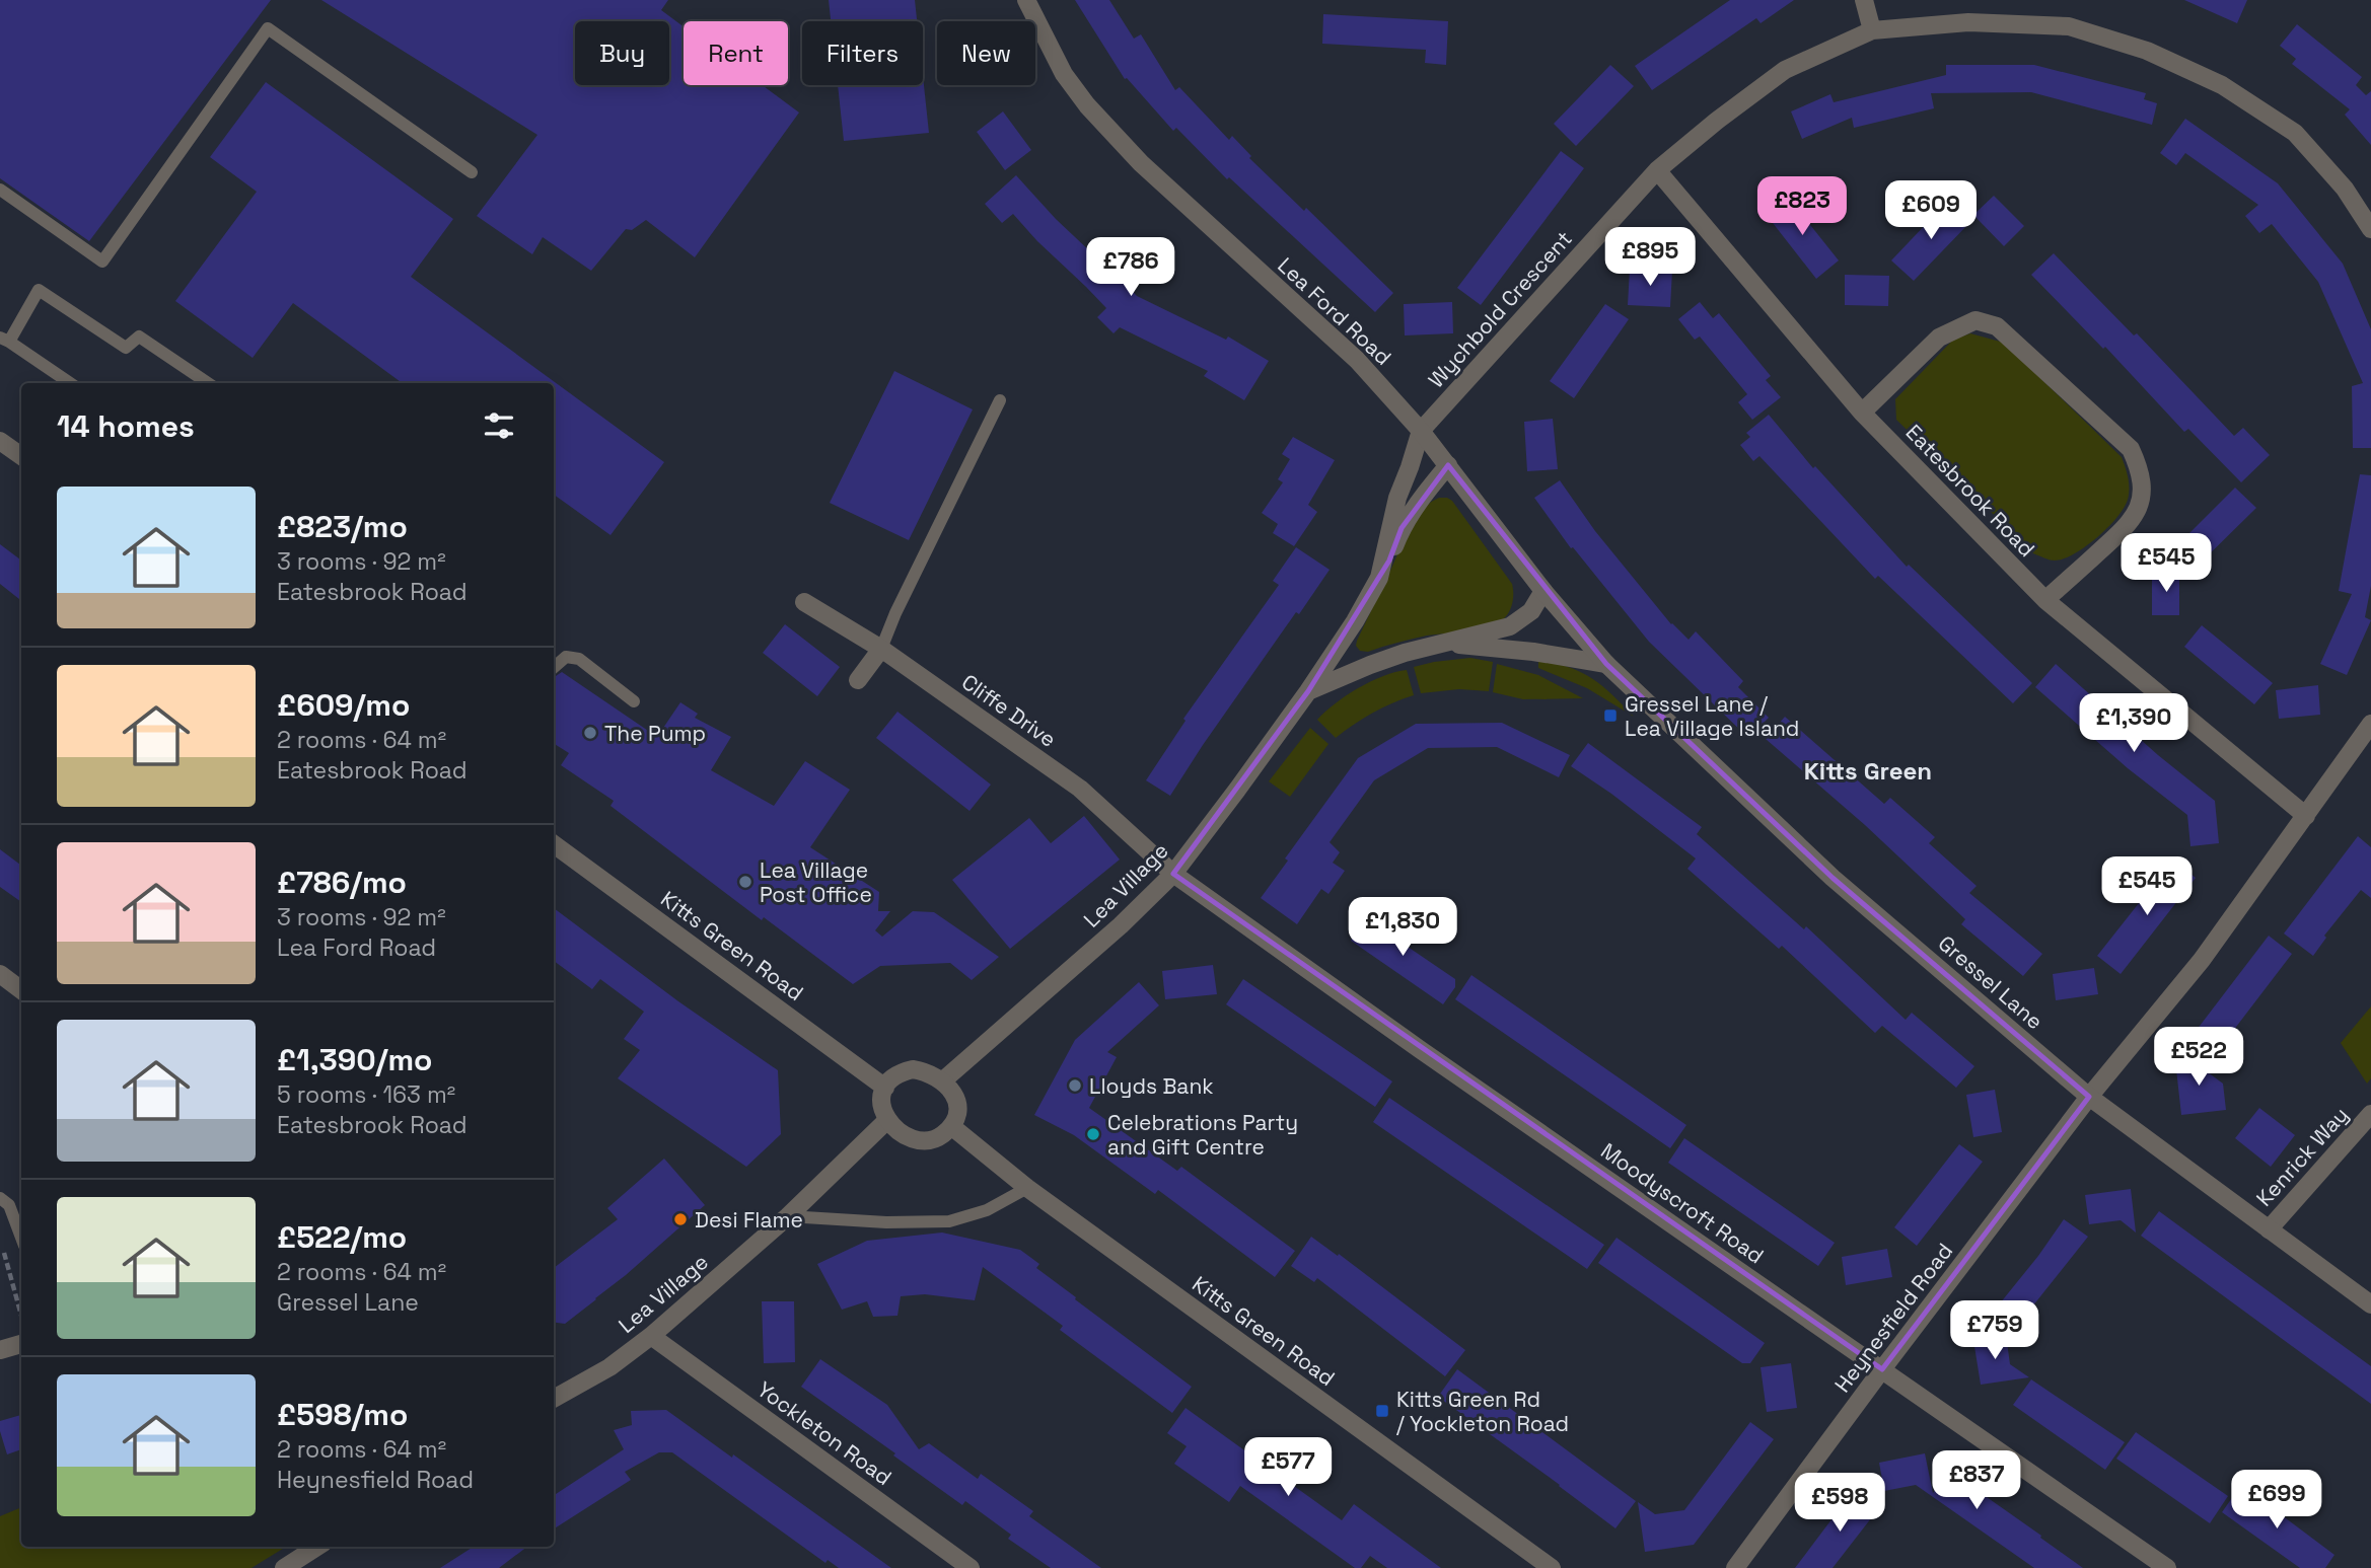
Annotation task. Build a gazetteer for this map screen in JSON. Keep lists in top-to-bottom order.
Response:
{
  "streets": {
    "street": [
      "Wychbold Crescent",
      "Lea Ford Road",
      "Eatesbrook Road",
      "Cliffe Drive",
      "Lea Village",
      "Kitts Green Road",
      "Gressel Lane",
      "Kenrick Way",
      "Moodyscroft Road",
      "Heynesfield Road",
      "Yockleton Road"
    ]
  },
  "crossings": [
    ["Wychbold Crescent", "Lea Ford Road"],
    ["Wychbold Crescent", "Eatesbrook Road"],
    ["Wychbold Crescent", "Lea Village"],
    ["Lea Ford Road", "Lea Village"],
    ["Lea Ford Road", "Gressel Lane"],
    ["Cliffe Drive", "Lea Village"],
    ["Cliffe Drive", "Moodyscroft Road"],
    ["Lea Village", "Kitts Green Road"],
    ["Lea Village", "Moodyscroft Road"],
    ["Lea Village", "Yockleton Road"],
    ["Gressel Lane", "Kenrick Way"],
    ["Gressel Lane", "Heynesfield Road"],
    ["Moodyscroft Road", "Heynesfield Road"]
  ],
  "districts": ["Kitts Green"],
  "places": {
    "transit": ["Gressel Lane / Lea Village Island", "Kitts Green Rd / Yockleton Road"],
    "other": [
      "The Pump",
      "Lea Village Post Office",
      "Lloyds Bank",
      "Celebrations Party and Gift Centre",
      "Desi Flame"
    ]
  },
  "page": {
    "chip": [
      "Buy",
      "Rent",
      "Filters",
      "New"
    ],
    "price": [
      "£823",
      "£609",
      "£895",
      "£786",
      "£545",
      "£1,390",
      "£545",
      "£1,830",
      "£522",
      "£759",
      "£577",
      "£837",
      "£699",
      "£598"
    ],
    "heading": "14 homes",
    "list": [
      {
        "name": "£823/mo",
        "note": "3 rooms · 92 m² · Eatesbrook Road"
      },
      {
        "name": "£609/mo",
        "note": "2 rooms · 64 m² · Eatesbrook Road"
      },
      {
        "name": "£786/mo",
        "note": "3 rooms · 92 m² · Lea Ford Road"
      },
      {
        "name": "£1,390/mo",
        "note": "5 rooms · 163 m² · Eatesbrook Road"
      },
      {
        "name": "£522/mo",
        "note": "2 rooms · 64 m² · Gressel Lane"
      },
      {
        "name": "£598/mo",
        "note": "2 rooms · 64 m² · Heynesfield Road"
      }
    ]
  }
}
